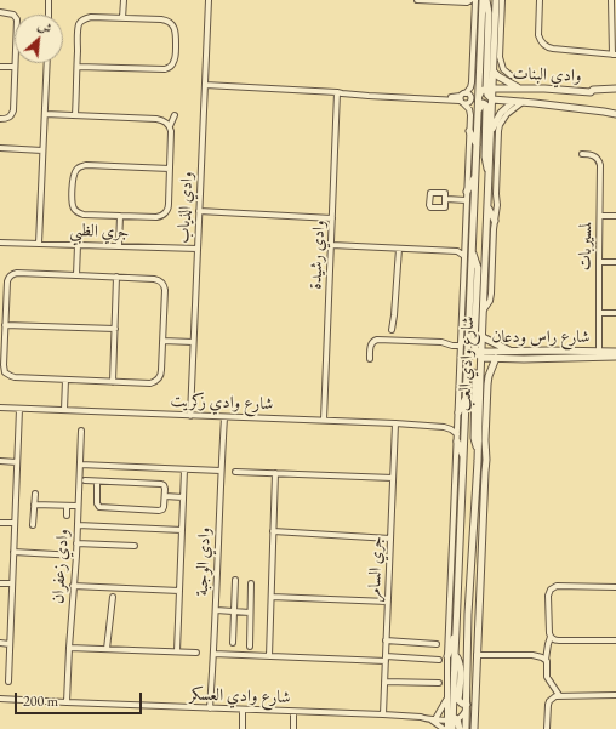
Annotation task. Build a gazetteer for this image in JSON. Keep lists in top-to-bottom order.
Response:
{
  "streets": {
    "street": [
      "وادي البنات",
      "وادي الذياب",
      "جري الظبي",
      "لمسيربات",
      "وادي رشيدة",
      "شارع راس ودعان",
      "شارع وادي العب",
      "شارع وادي زكريت",
      "وادي الوجبة",
      "وادي زعفران",
      "جري السامر",
      "شارع وادي العسكر"
    ]
  },
  "crossings": [
    ["وادي البنات", "شارع وادي العب"],
    ["وادي الذياب", "جري الظبي"],
    ["وادي الذياب", "شارع وادي زكريت"],
    ["لمسيربات", "شارع راس ودعان"],
    ["وادي رشيدة", "شارع وادي زكريت"],
    ["شارع راس ودعان", "شارع وادي العب"],
    ["شارع وادي العب", "شارع وادي العسكر"],
    ["شارع وادي زكريت", "وادي الوجبة"],
    ["شارع وادي زكريت", "جري السامر"],
    ["وادي الوجبة", "شارع وادي العسكر"],
    ["وادي زعفران", "شارع وادي العسكر"],
    ["جري السامر", "شارع وادي العسكر"]
  ],
  "scale_bar": "200 m",
  "north": "top right"
}
